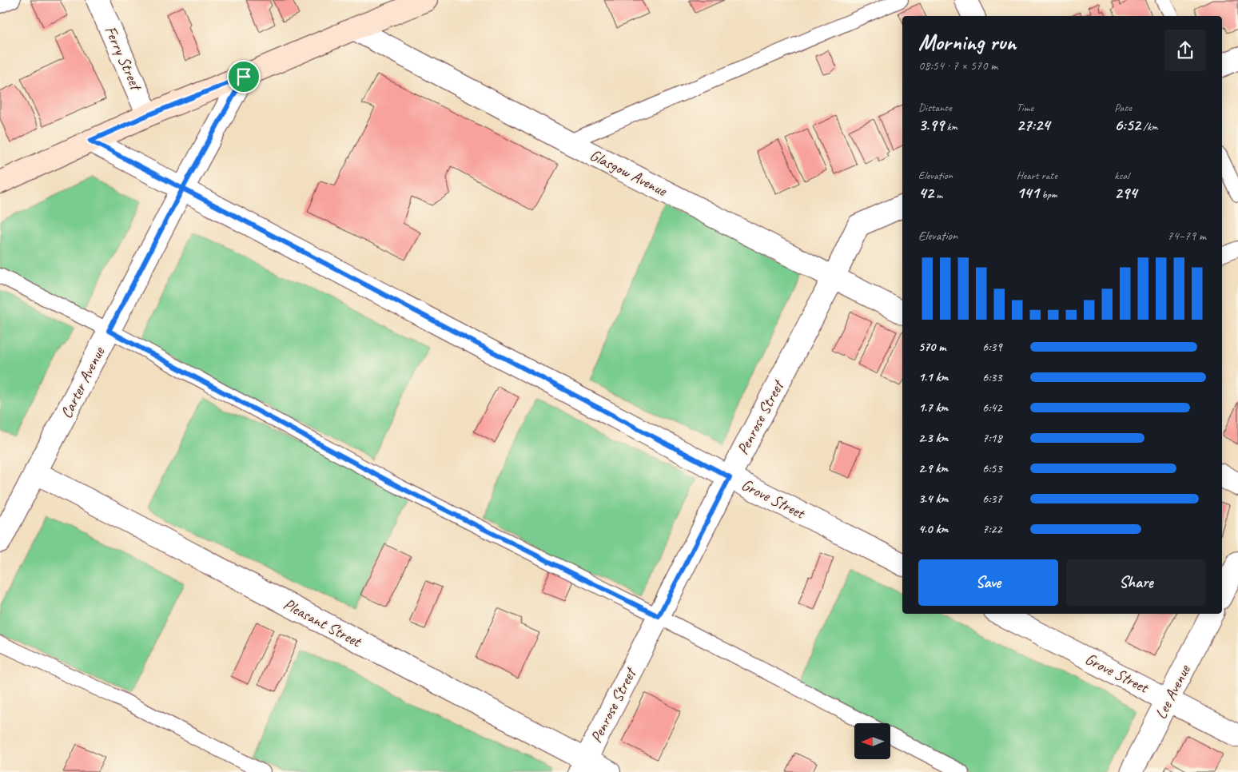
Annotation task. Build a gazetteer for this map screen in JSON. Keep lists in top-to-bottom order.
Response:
{
  "streets": {
    "street": [
      "Ferry Street",
      "Glasgow Avenue",
      "Carter Avenue",
      "Penrose Street",
      "Grove Street",
      "Pleasant Street",
      "Lee Avenue"
    ]
  },
  "crossings": [
    ["Glasgow Avenue", "Penrose Street"],
    ["Carter Avenue", "Grove Street"],
    ["Carter Avenue", "Pleasant Street"],
    ["Penrose Street", "Grove Street"],
    ["Penrose Street", "Pleasant Street"],
    ["Grove Street", "Lee Avenue"]
  ],
  "north": "left",
  "page": {
    "heading": ["Morning run", "08:54 · 7 × 570 m"],
    "stats": [
      ["Distance", "3.99 km"],
      ["Time", "27:24"],
      ["Pace", "6:52 /km"],
      ["Elevation", "42 m"],
      ["Heart rate", "141 bpm"],
      ["kcal", "294"]
    ],
    "chart": ["Elevation", "74–79 m"],
    "list": [
      {
        "name": "570 m",
        "note": "6:39"
      },
      {
        "name": "1.1 km",
        "note": "6:33"
      },
      {
        "name": "1.7 km",
        "note": "6:42"
      },
      {
        "name": "2.3 km",
        "note": "7:18"
      },
      {
        "name": "2.9 km",
        "note": "6:53"
      },
      {
        "name": "3.4 km",
        "note": "6:37"
      },
      {
        "name": "4.0 km",
        "note": "7:22"
      }
    ],
    "buttons": ["Save", "Share"]
  }
}
